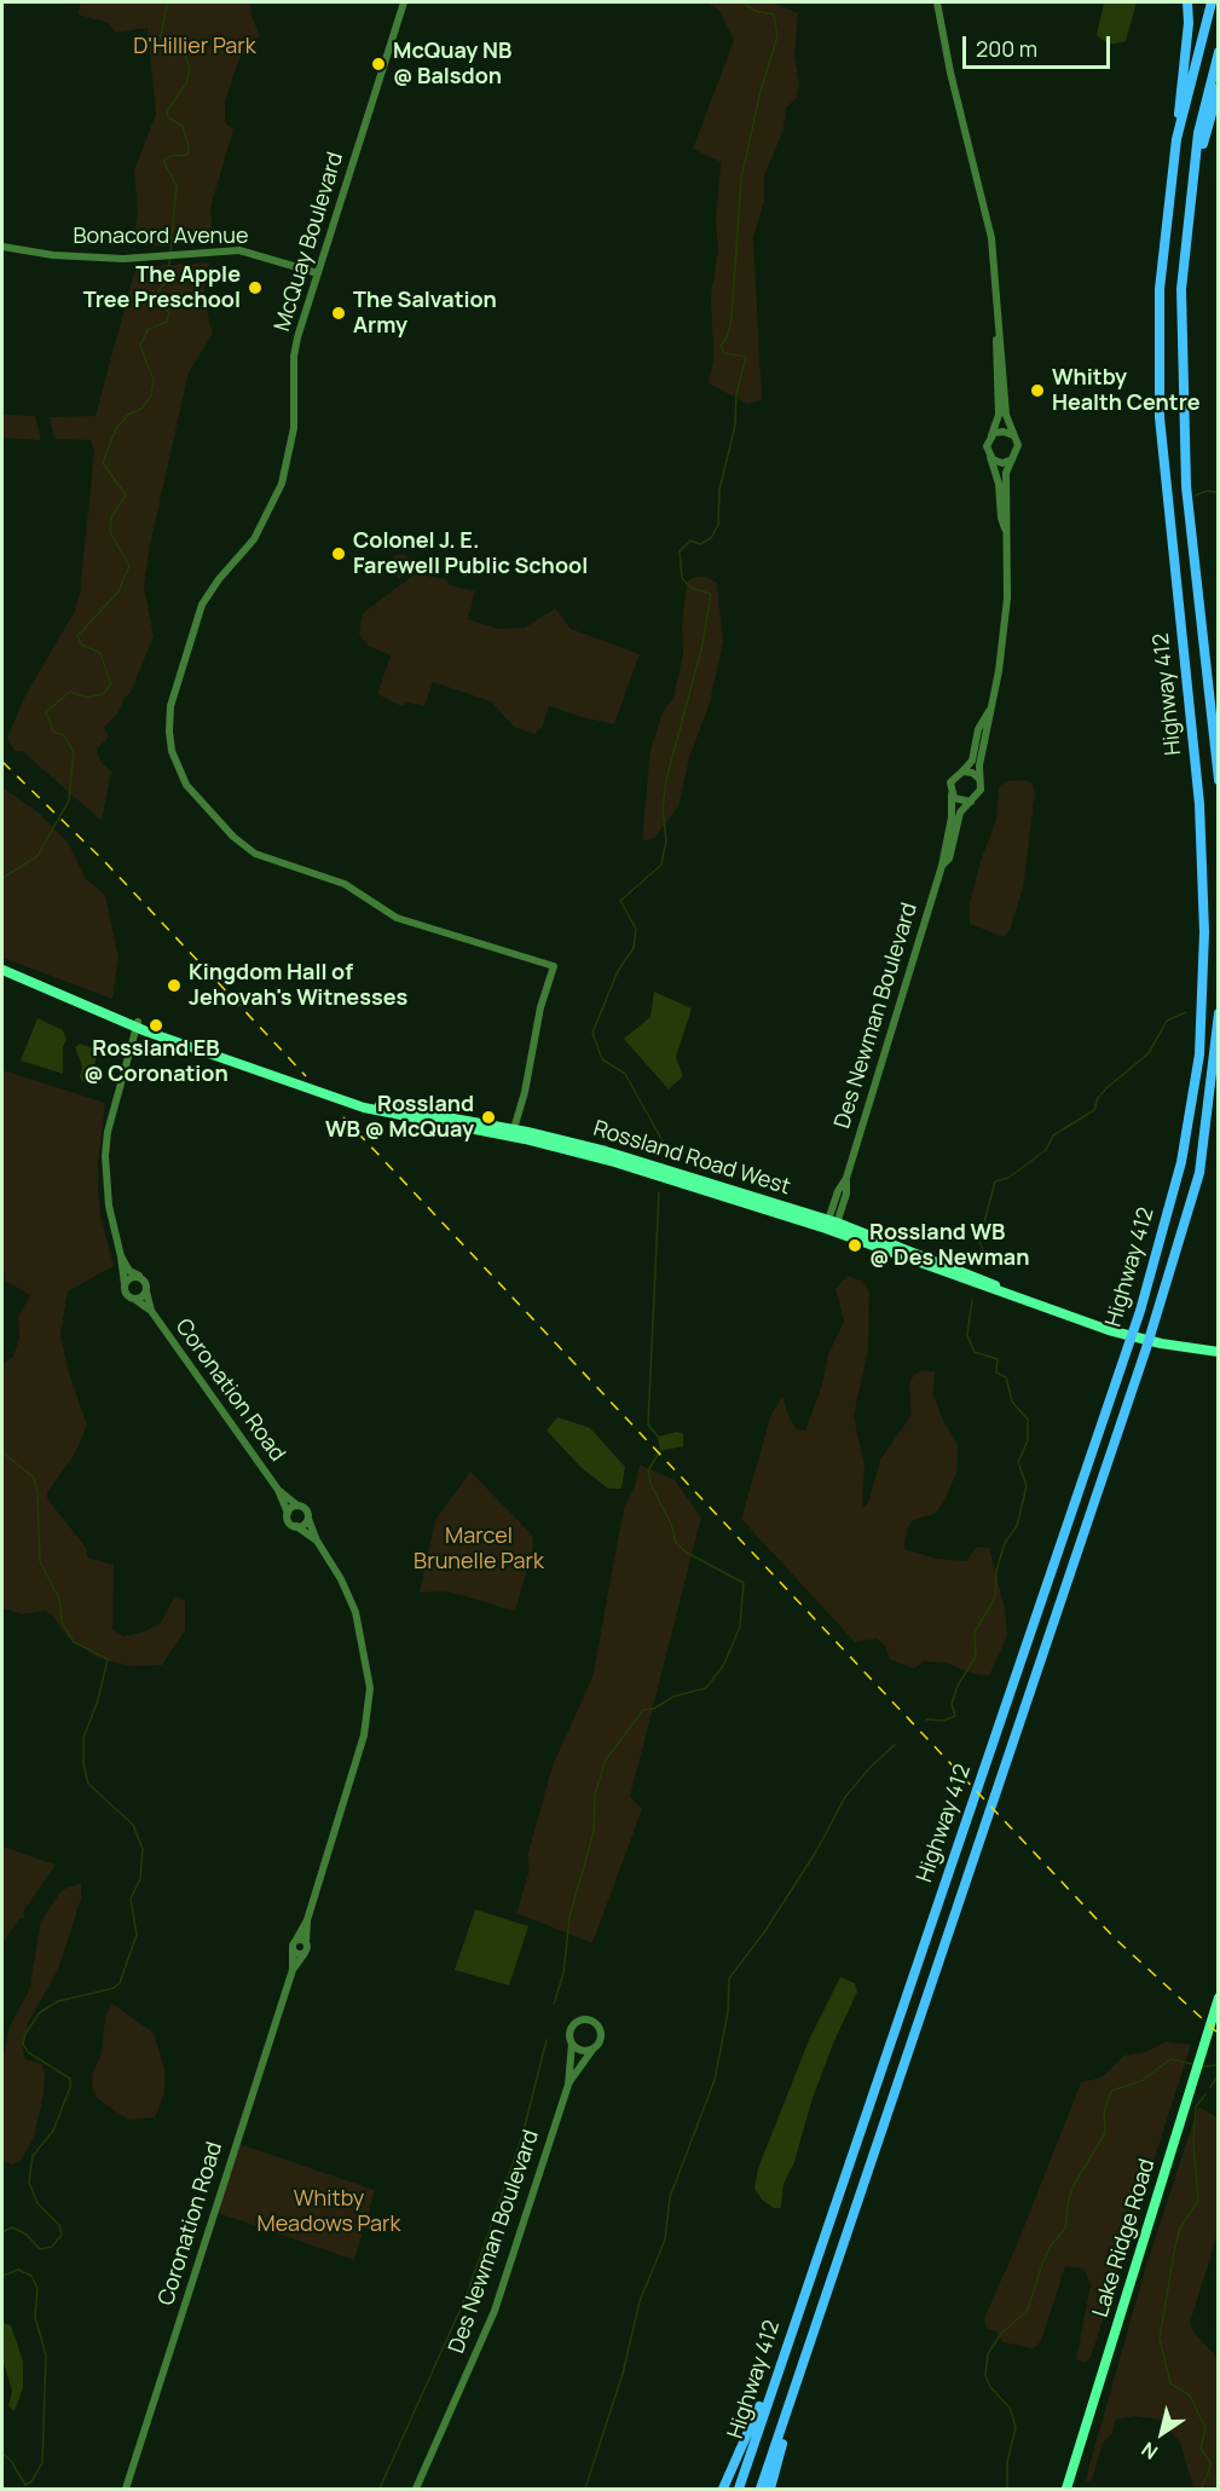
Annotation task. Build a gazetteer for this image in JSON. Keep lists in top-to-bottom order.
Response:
{
  "streets": {
    "highway": ["Highway 412"],
    "main road": ["Rossland Road West", "Lake Ridge Road"],
    "street": [
      "Bonacord Avenue",
      "McQuay Boulevard",
      "Des Newman Boulevard",
      "Coronation Road"
    ]
  },
  "crossings": [
    ["Bonacord Avenue", "McQuay Boulevard"],
    ["McQuay Boulevard", "Rossland Road West"],
    ["Des Newman Boulevard", "Rossland Road West"]
  ],
  "parks": ["D'Hillier Park", "Marcel Brunelle Park", "Whitby Meadows Park"],
  "places": [
    "McQuay NB @ Balsdon",
    "The Apple Tree Preschool",
    "The Salvation Army",
    "Whitby Health Centre",
    "Colonel J. E. Farewell Public School",
    "Kingdom Hall of Jehovah's Witnesses",
    "Rossland EB @ Coronation",
    "Rossland WB @ McQuay",
    "Rossland WB @ Des Newman"
  ],
  "scale_bar": "200 m",
  "north": "bottom left"
}
